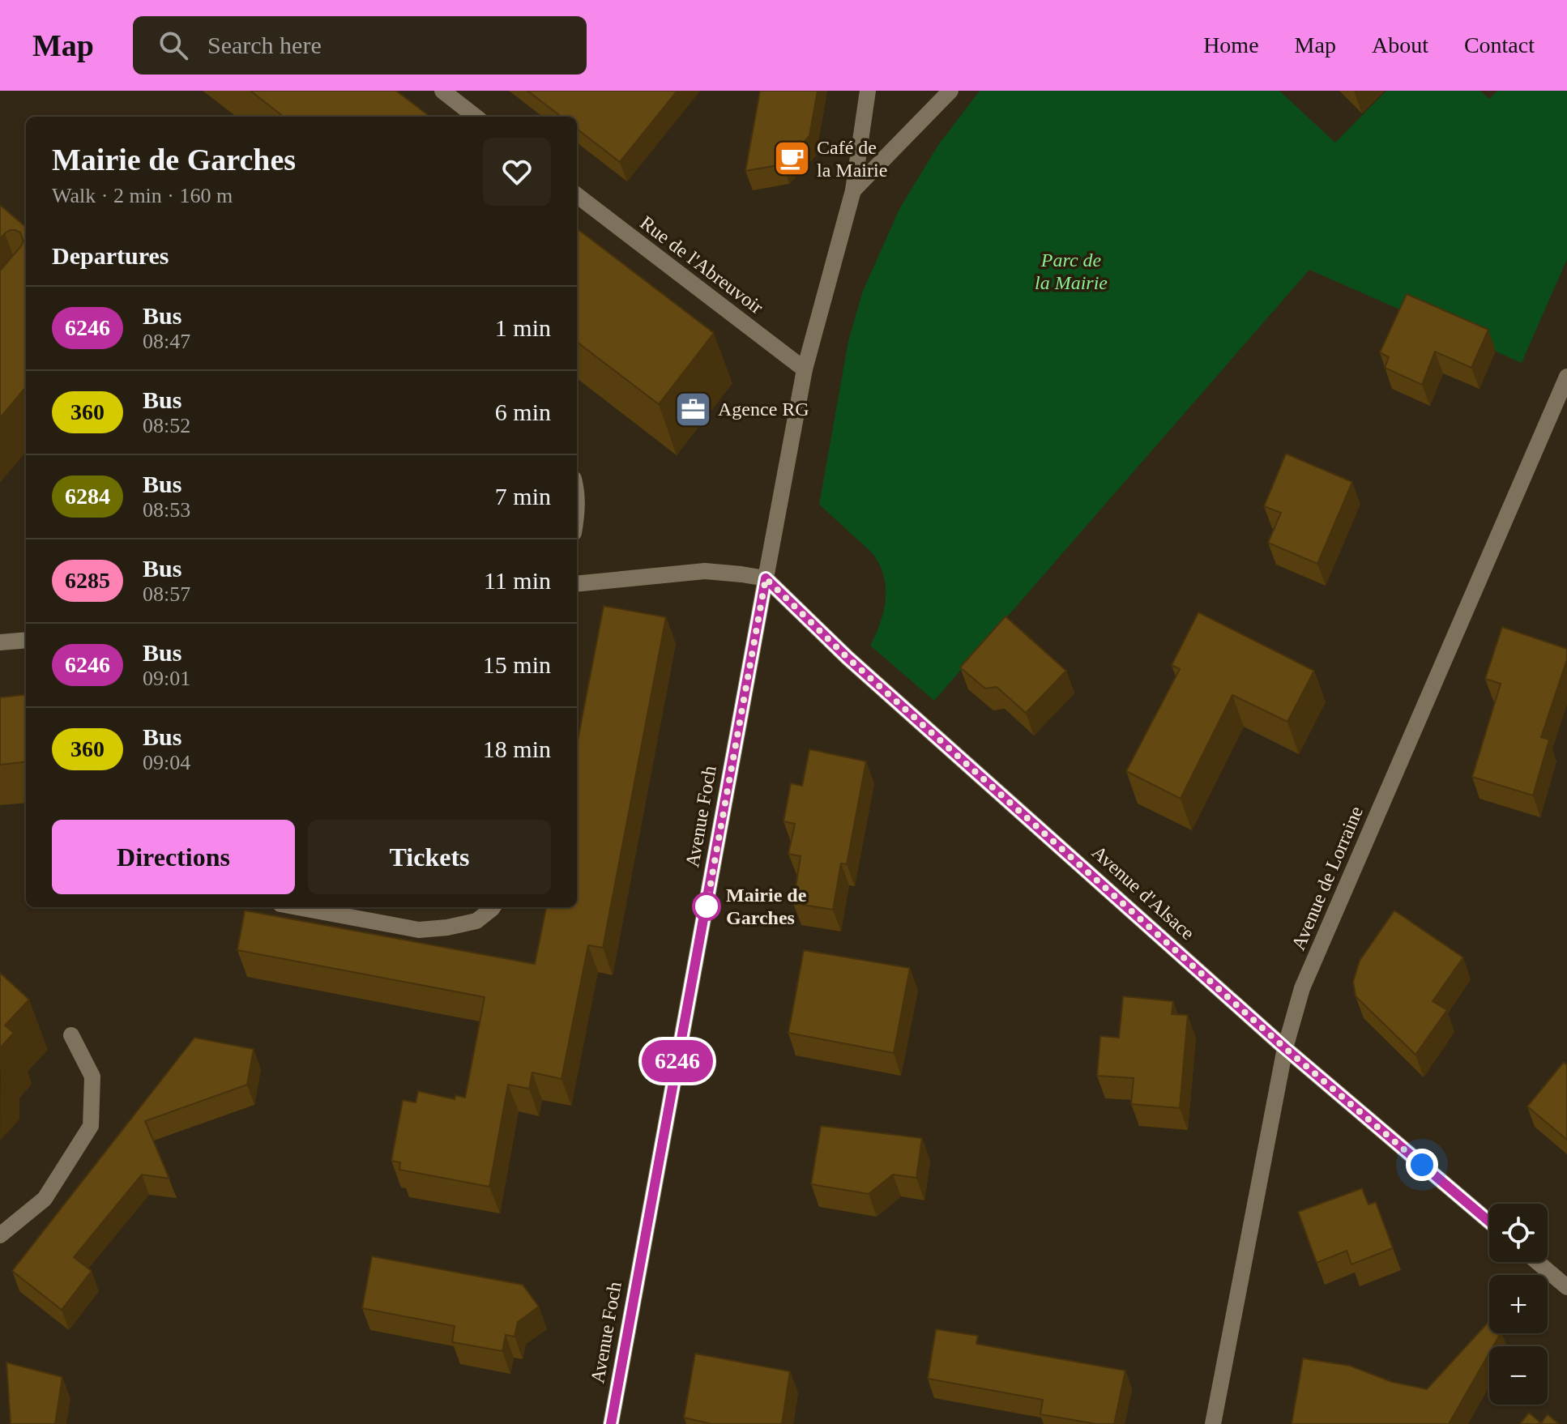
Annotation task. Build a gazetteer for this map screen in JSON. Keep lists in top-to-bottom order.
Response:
{
  "streets": {
    "street": [
      "Rue de l'Abreuvoir",
      "Avenue Foch",
      "Avenue de Lorraine",
      "Avenue d'Alsace"
    ]
  },
  "crossings": [
    ["Rue de l'Abreuvoir", "Avenue Foch"],
    ["Avenue Foch", "Avenue d'Alsace"],
    ["Avenue de Lorraine", "Avenue d'Alsace"]
  ],
  "parks": ["Parc de la Mairie"],
  "places": {
    "cafe": ["Café de la Mairie"],
    "office": ["Agence RG"],
    "other": ["Mairie de Garches"]
  },
  "lines": ["bus line 6246"],
  "page": {
    "header": "Map",
    "search": "Search here",
    "nav": [
      "Home",
      "Map",
      "About",
      "Contact"
    ],
    "on_map": "6246",
    "heading": [
      ["Mairie de Garches", "Walk · 2 min · 160 m"],
      "Departures"
    ],
    "list": [
      {
        "mark": "6246",
        "name": "Bus",
        "note": "08:47",
        "value": "1 min"
      },
      {
        "mark": "360",
        "name": "Bus",
        "note": "08:52",
        "value": "6 min"
      },
      {
        "mark": "6284",
        "name": "Bus",
        "note": "08:53",
        "value": "7 min"
      },
      {
        "mark": "6285",
        "name": "Bus",
        "note": "08:57",
        "value": "11 min"
      },
      {
        "mark": "6246",
        "name": "Bus",
        "note": "09:01",
        "value": "15 min"
      },
      {
        "mark": "360",
        "name": "Bus",
        "note": "09:04",
        "value": "18 min"
      }
    ],
    "buttons": ["Directions", "Tickets"],
    "map_buttons": ["+", "−"]
  }
}
